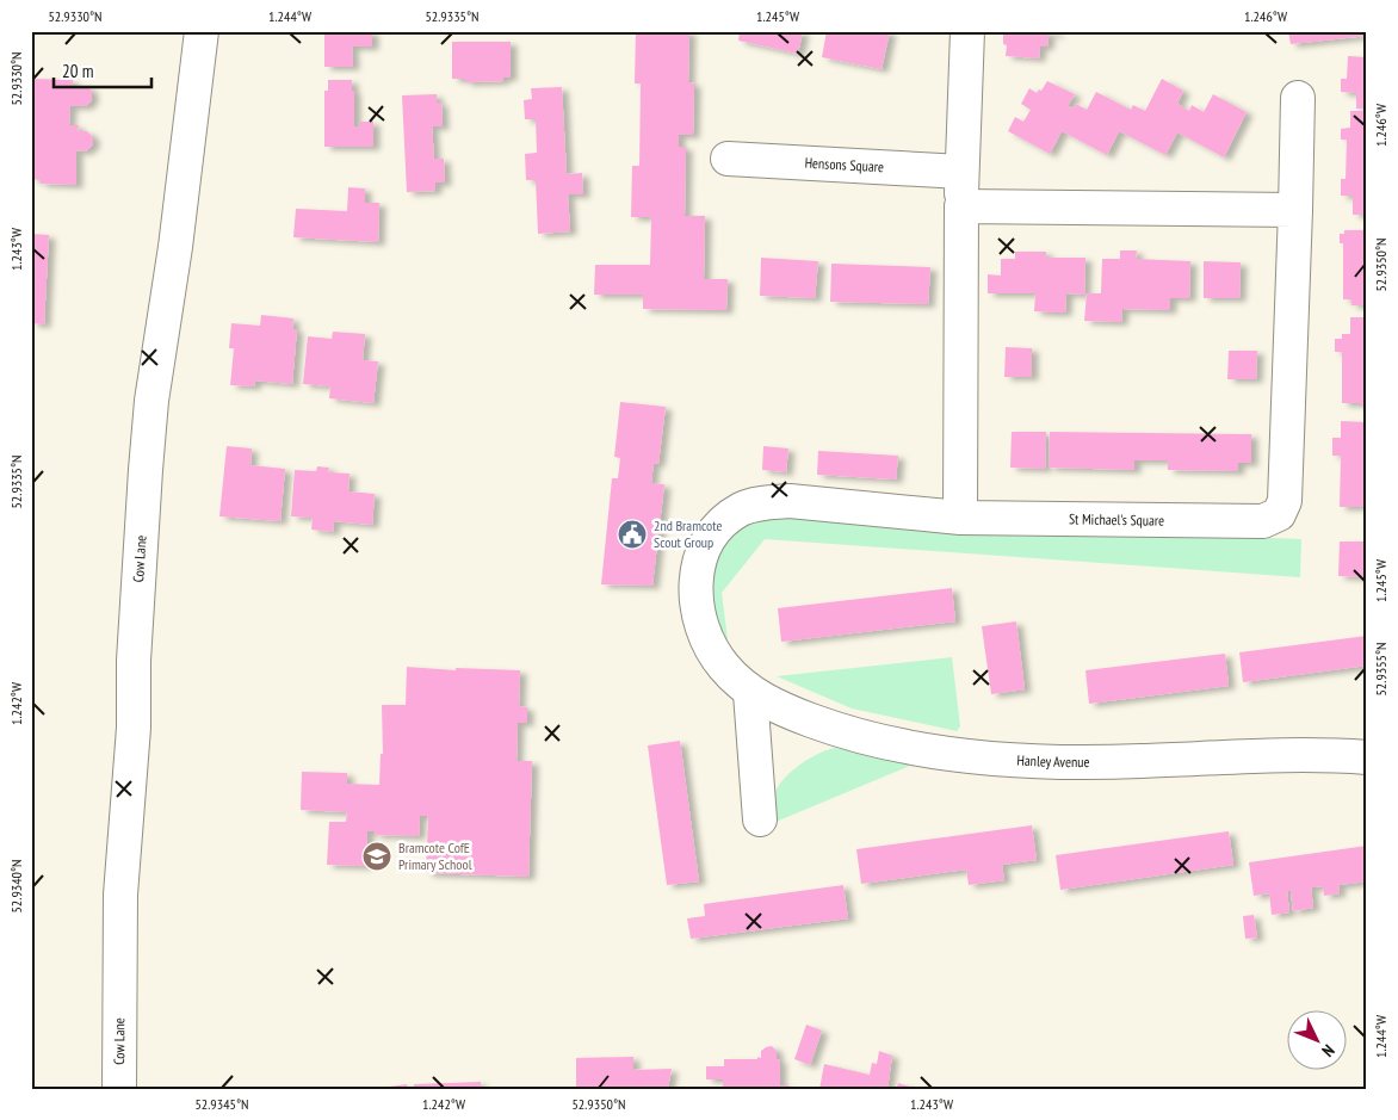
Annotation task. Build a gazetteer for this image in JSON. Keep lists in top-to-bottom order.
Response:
{
  "streets": {
    "street": [
      "Hensons Square",
      "St Michael's Square",
      "Cow Lane",
      "Hanley Avenue"
    ]
  },
  "crossings": [
    ["St Michael's Square", "Hanley Avenue"]
  ],
  "places": {
    "public building": ["2nd Bramcote Scout Group"],
    "school or university": ["Bramcote CofE Primary School"]
  },
  "scale_bar": "20 m",
  "north": "bottom right",
  "coordinates": [
    "52.9330°N",
    "1.244°W",
    "52.9335°N",
    "1.245°W",
    "1.246°W",
    "1.243°W",
    "52.9350°N",
    "52.9355°N",
    "1.242°W",
    "52.9340°N",
    "52.9345°N"
  ]
}
